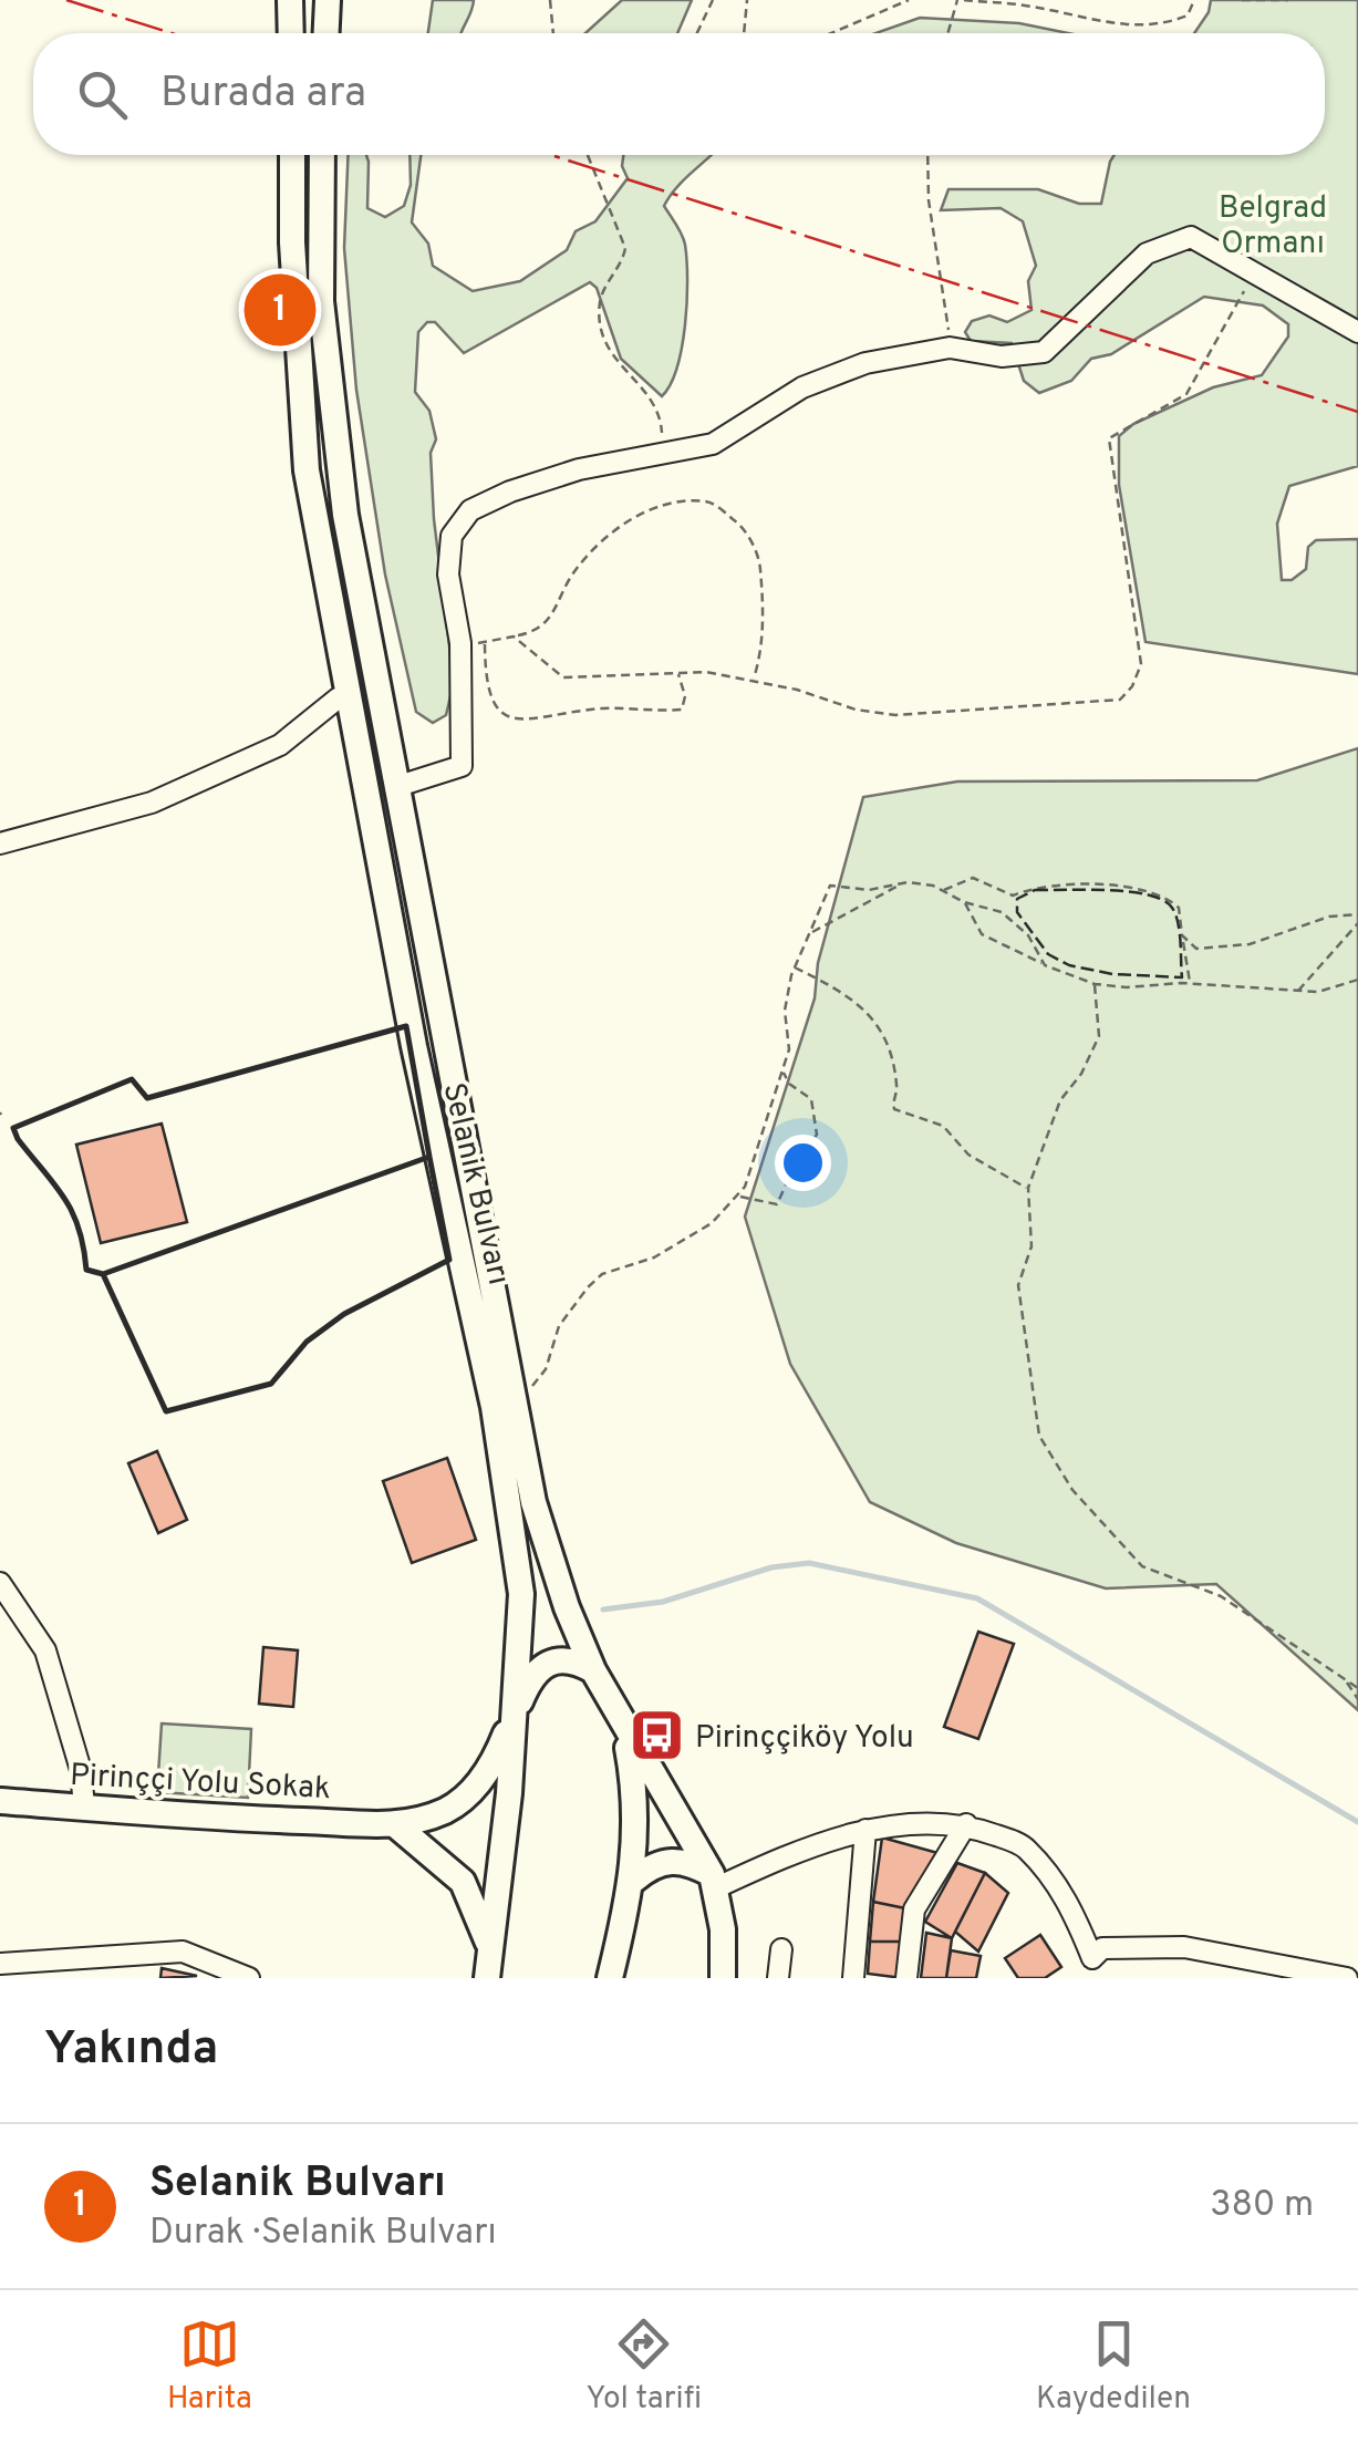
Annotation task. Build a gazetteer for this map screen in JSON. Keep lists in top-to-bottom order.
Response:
{
  "streets": {
    "main road": ["Selanik Bulvarı", "Pirinççi Yolu Sokak"]
  },
  "parks": ["Belgrad Ormanı"],
  "places": {
    "bus stop": ["Pirinççiköy Yolu"]
  },
  "page": {
    "search": "Burada ara",
    "pins": "1",
    "heading": "Yakında",
    "list": [
      {
        "mark": "1",
        "name": "Selanik Bulvarı",
        "note": "Durak · Selanik Bulvarı",
        "value": "380 m"
      }
    ],
    "nav": ["Harita", "Yol tarifi", "Kaydedilen"]
  }
}
